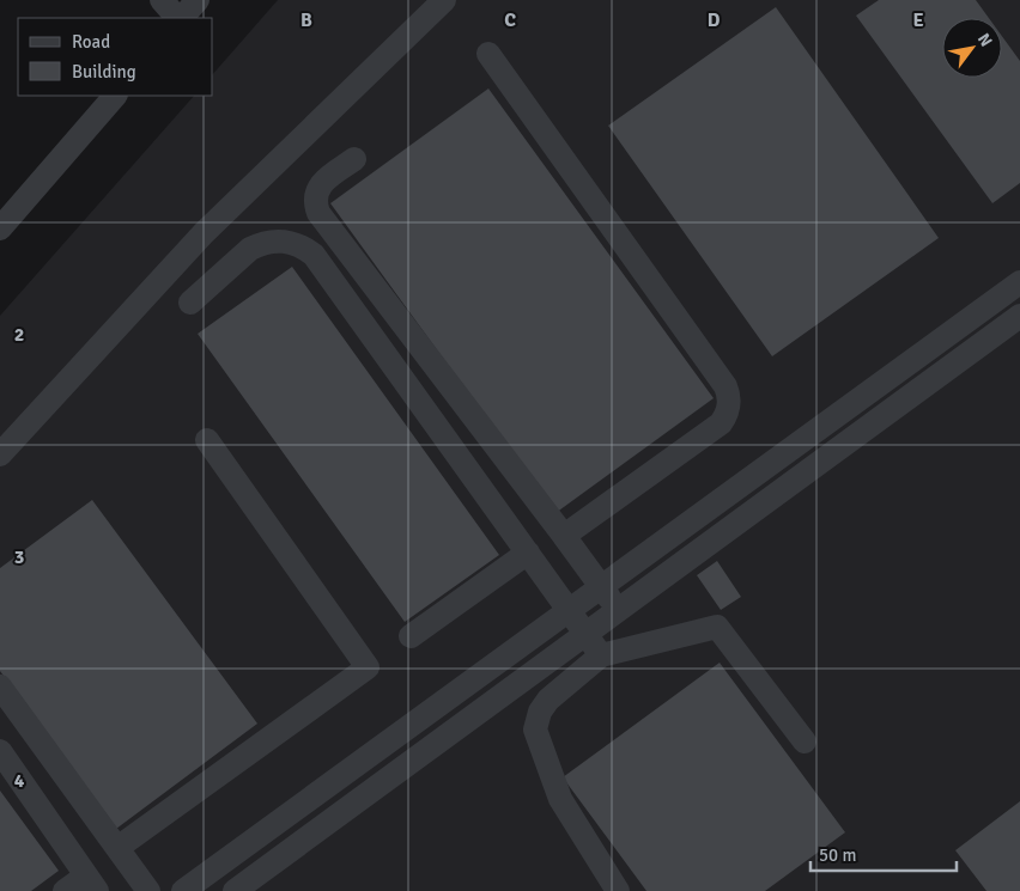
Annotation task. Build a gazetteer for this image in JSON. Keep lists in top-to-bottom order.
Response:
{
  "legend": ["Road", "Building"],
  "scale_bar": "50 m",
  "north": "top right",
  "grid": {
    "columns": [
      "B",
      "C",
      "D",
      "E"
    ],
    "rows": ["2", "3", "4"]
  }
}
